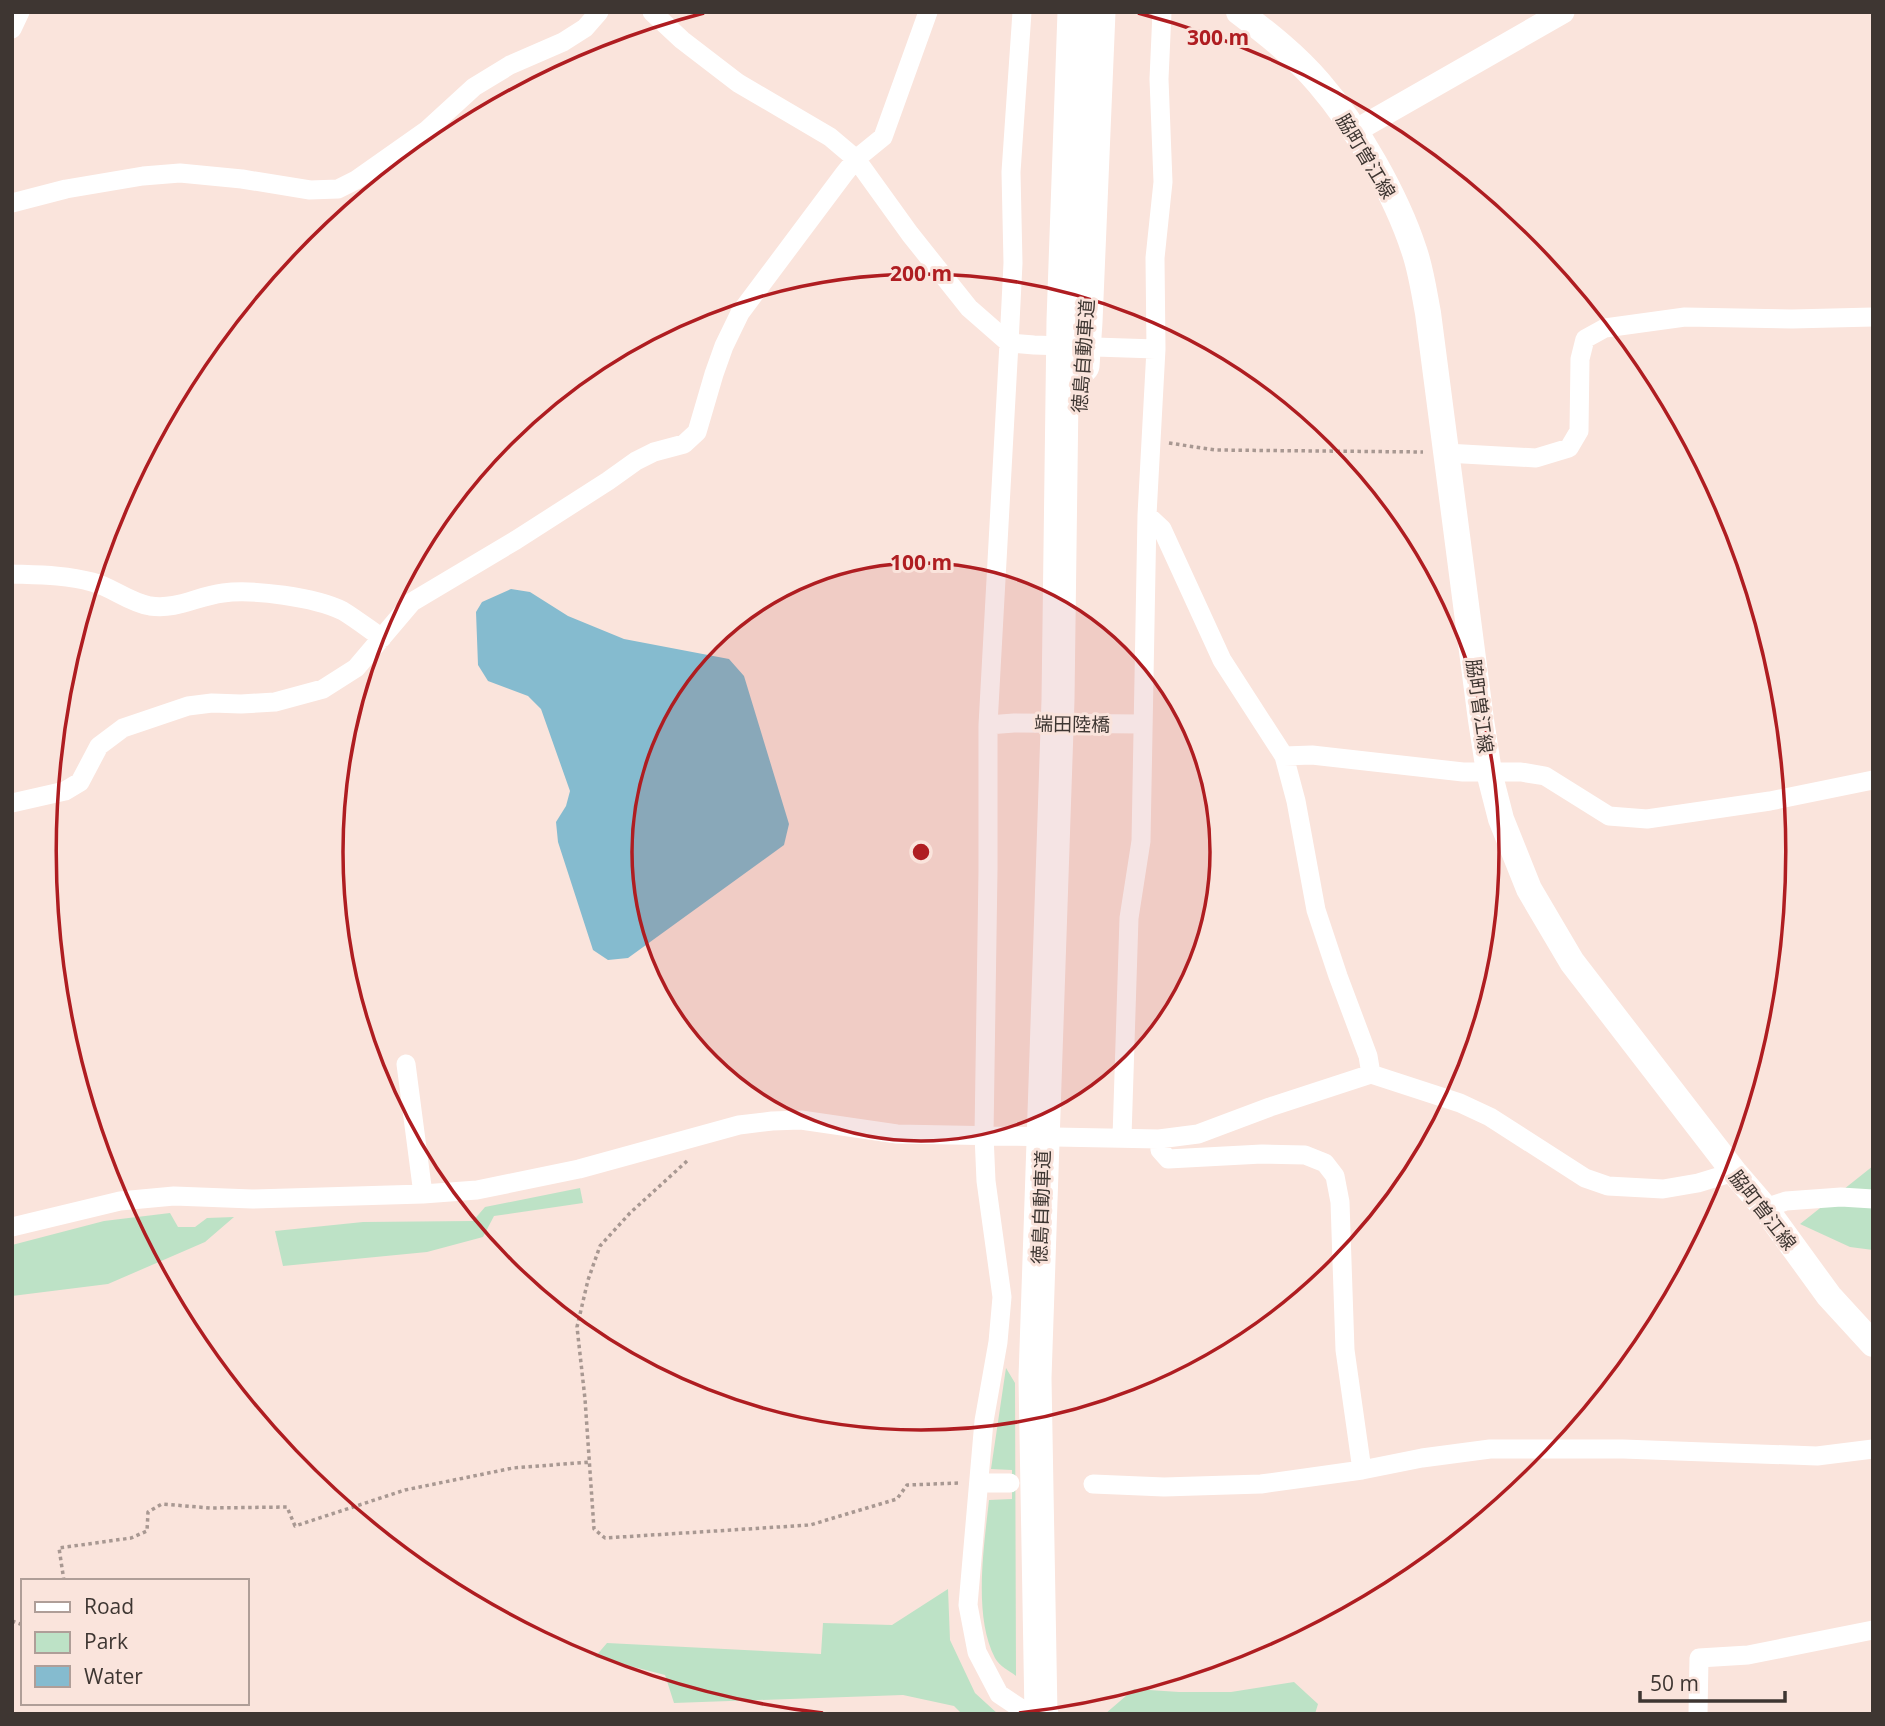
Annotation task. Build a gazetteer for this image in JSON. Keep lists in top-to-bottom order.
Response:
{
  "streets": {
    "highway": ["徳島自動車道"],
    "main road": ["脇町曽江線"],
    "street": ["端田陸橋"]
  },
  "legend": ["Road", "Park", "Water"],
  "scale_bar": "50 m",
  "rings": ["300 m", "200 m", "100 m"]
}
